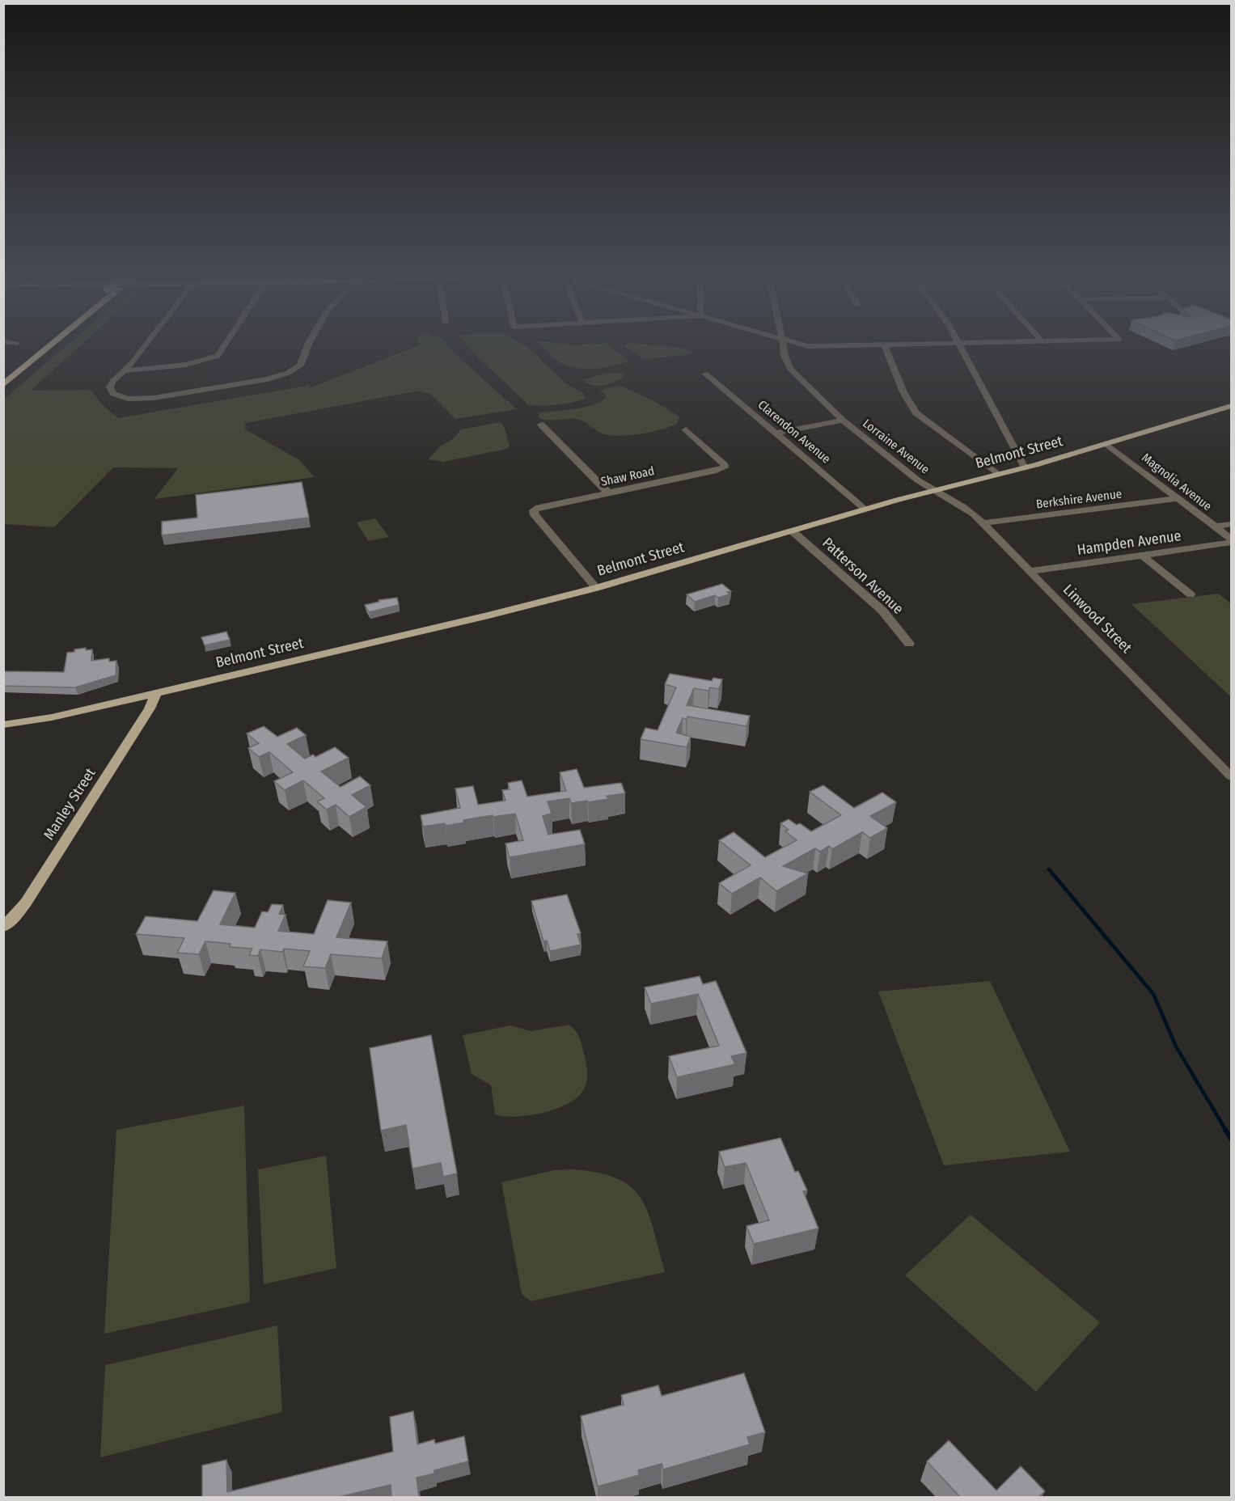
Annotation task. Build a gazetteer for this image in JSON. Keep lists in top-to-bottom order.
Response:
{
  "streets": {
    "main road": ["Belmont Street", "Manley Street"],
    "street": [
      "Clarendon Avenue",
      "Lorraine Avenue",
      "Shaw Road",
      "Magnolia Avenue",
      "Berkshire Avenue",
      "Hampden Avenue",
      "Patterson Avenue",
      "Linwood Street"
    ]
  },
  "crossings": [
    ["Clarendon Avenue", "Belmont Street"],
    ["Lorraine Avenue", "Belmont Street"],
    ["Lorraine Avenue", "Linwood Street"],
    ["Belmont Street", "Shaw Road"],
    ["Belmont Street", "Magnolia Avenue"],
    ["Belmont Street", "Patterson Avenue"],
    ["Belmont Street", "Linwood Street"],
    ["Belmont Street", "Manley Street"],
    ["Magnolia Avenue", "Berkshire Avenue"],
    ["Berkshire Avenue", "Linwood Street"],
    ["Hampden Avenue", "Linwood Street"]
  ]
}
